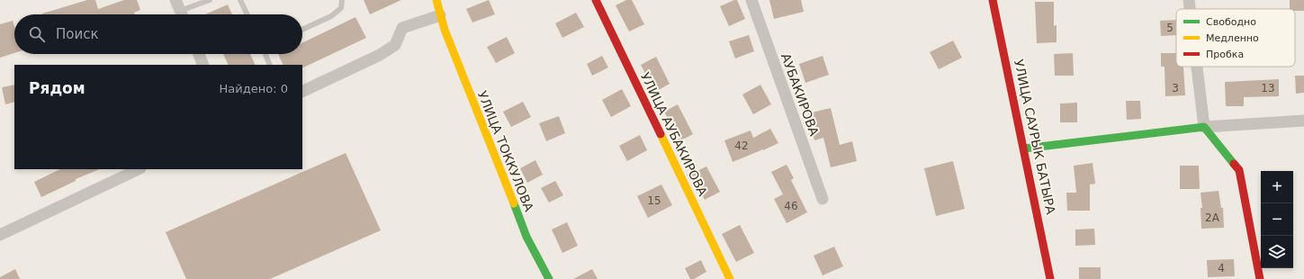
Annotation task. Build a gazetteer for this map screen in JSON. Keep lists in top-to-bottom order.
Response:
{
  "streets": {
    "street": [
      "АУБАКИРОВА",
      "УЛИЦА АУБАКИРОВА",
      "УЛИЦА САУРЫК БАТЫРА",
      "УЛИЦА ТОККУЛОВА"
    ]
  },
  "house_numbers": [
    "5",
    "3",
    "13",
    "42",
    "15",
    "46",
    "2А",
    "4"
  ],
  "legend": ["Свободно", "Медленно", "Пробка"],
  "page": {
    "search": "Поиск",
    "heading": ["Рядом", "Найдено: 0"],
    "map_buttons": ["+", "−"]
  }
}
